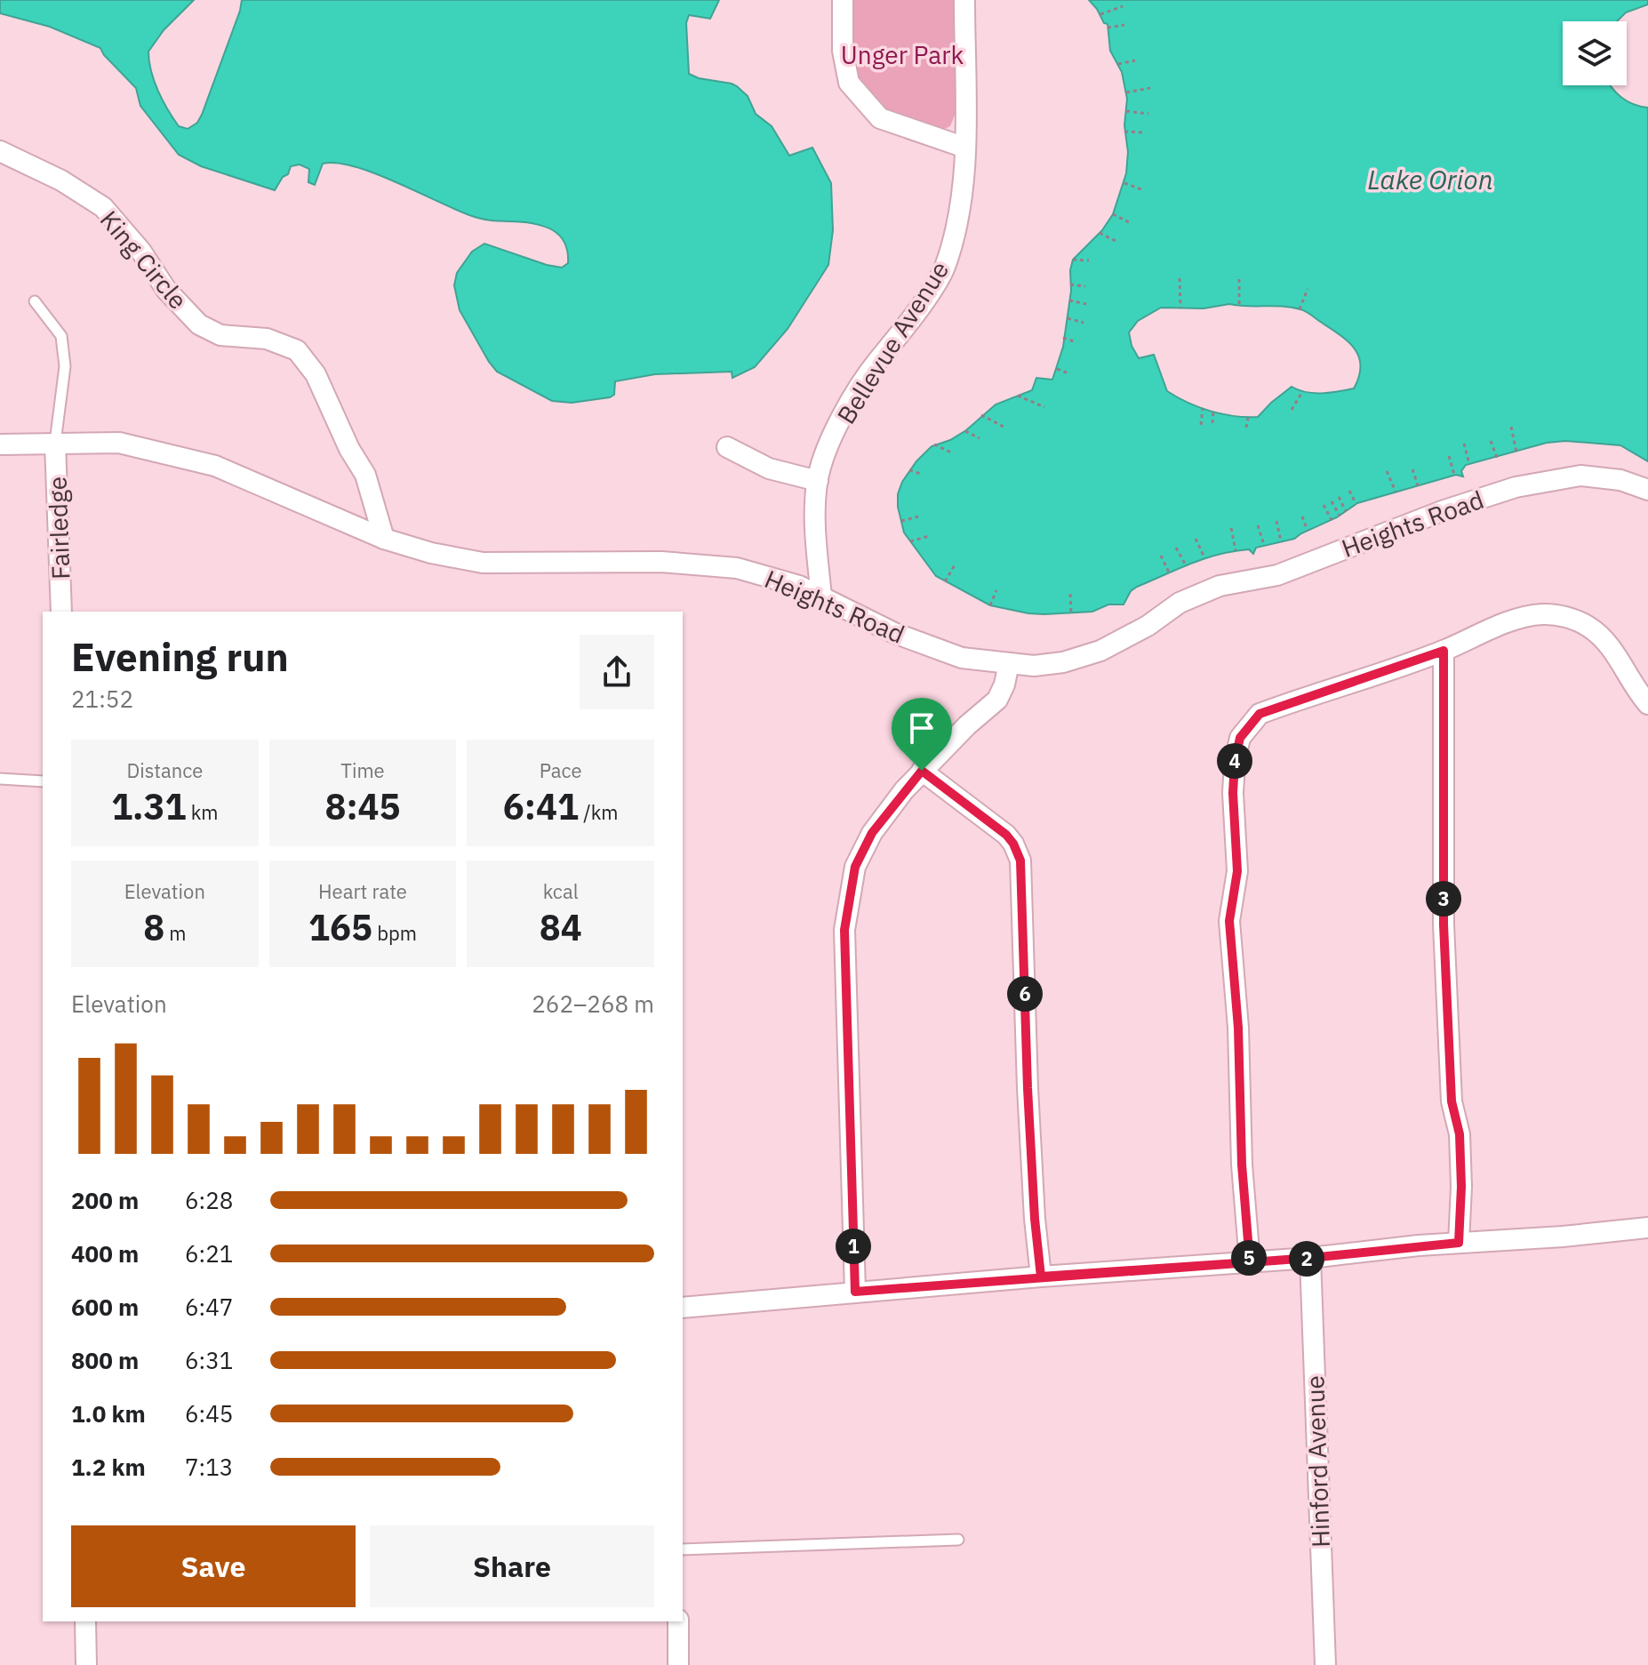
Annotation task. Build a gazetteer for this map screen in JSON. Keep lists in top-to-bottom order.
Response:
{
  "streets": {
    "street": [
      "King Circle",
      "Bellevue Avenue",
      "Heights Road",
      "Fairledge",
      "Hinford Avenue"
    ]
  },
  "crossings": [
    ["King Circle", "Heights Road"],
    ["Bellevue Avenue", "Heights Road"],
    ["Heights Road", "Fairledge"]
  ],
  "water": ["Lake Orion"],
  "parks": ["Unger Park"],
  "page": {
    "heading": ["Evening run", "21:52"],
    "stats": [
      ["Distance", "1.31 km"],
      ["Time", "8:45"],
      ["Pace", "6:41 /km"],
      ["Elevation", "8 m"],
      ["Heart rate", "165 bpm"],
      ["kcal", "84"]
    ],
    "pins": [
      "4",
      "3",
      "6",
      "1",
      "5",
      "2"
    ],
    "chart": ["Elevation", "262–268 m"],
    "list": [
      {
        "name": "200 m",
        "note": "6:28"
      },
      {
        "name": "400 m",
        "note": "6:21"
      },
      {
        "name": "600 m",
        "note": "6:47"
      },
      {
        "name": "800 m",
        "note": "6:31"
      },
      {
        "name": "1.0 km",
        "note": "6:45"
      },
      {
        "name": "1.2 km",
        "note": "7:13"
      }
    ],
    "buttons": ["Save", "Share"]
  }
}
